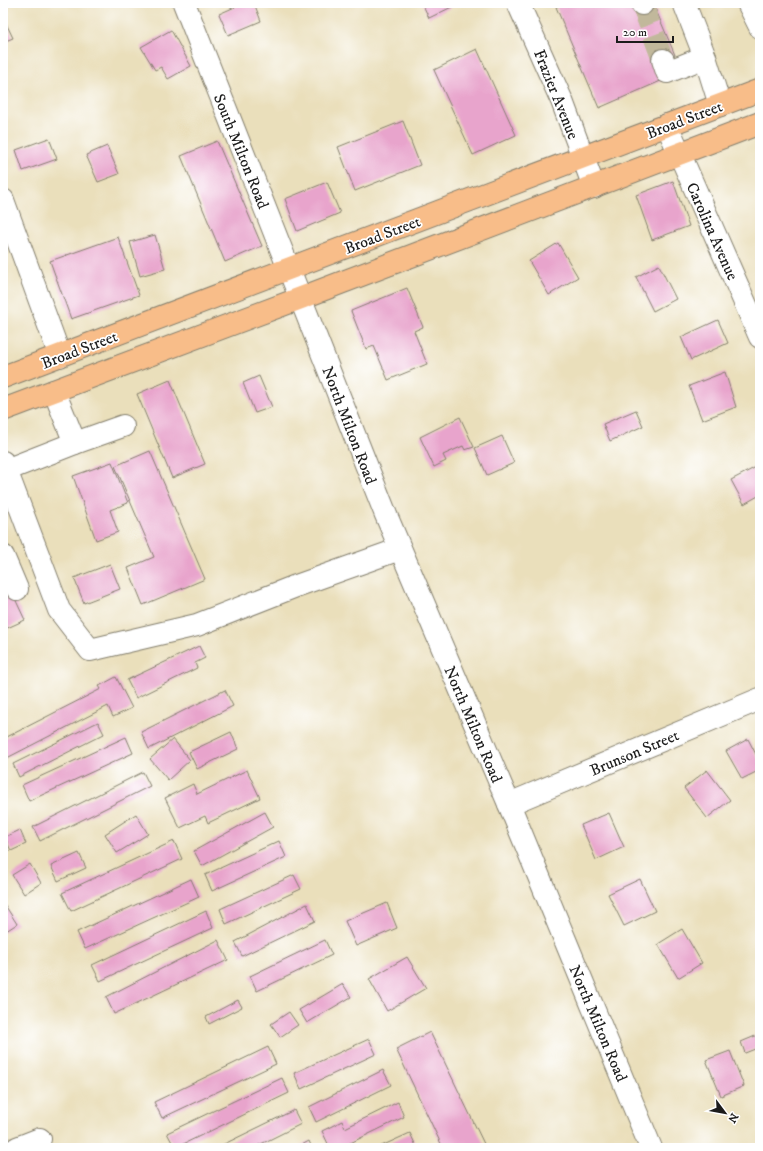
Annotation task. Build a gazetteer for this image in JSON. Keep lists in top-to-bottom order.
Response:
{
  "streets": {
    "main road": ["Broad Street"],
    "street": [
      "Frazier Avenue",
      "South Milton Road",
      "Carolina Avenue",
      "North Milton Road",
      "Brunson Street"
    ]
  },
  "crossings": [
    ["Frazier Avenue", "Broad Street"],
    ["Broad Street", "South Milton Road"],
    ["Broad Street", "Carolina Avenue"],
    ["Broad Street", "North Milton Road"],
    ["South Milton Road", "North Milton Road"],
    ["North Milton Road", "Brunson Street"]
  ],
  "scale_bar": "20 m",
  "north": "bottom right"
}
